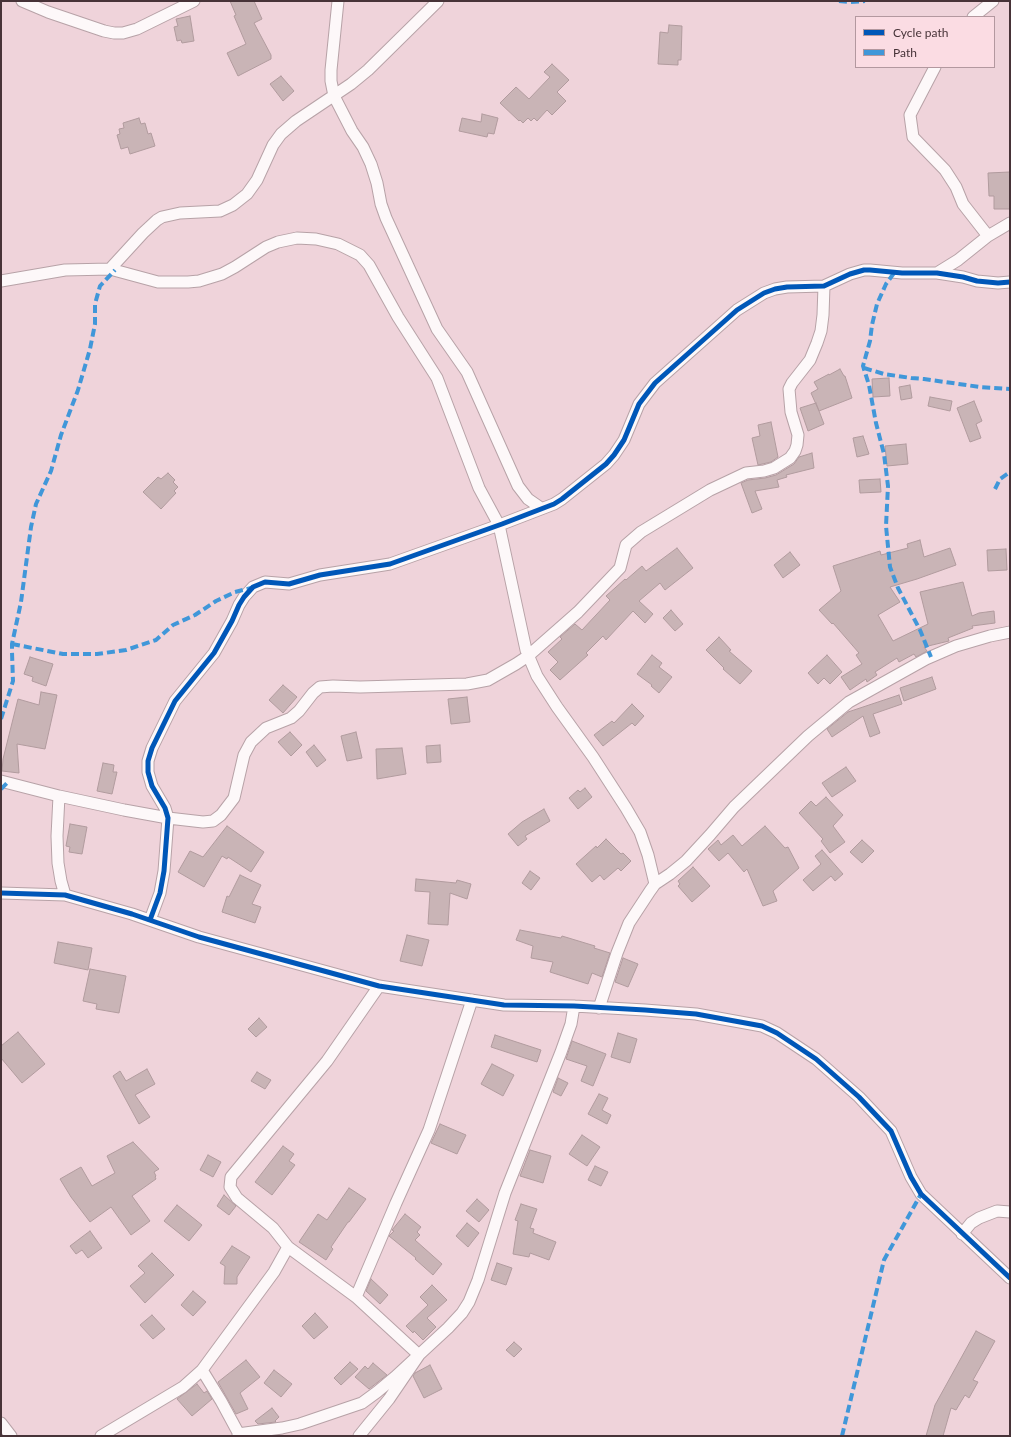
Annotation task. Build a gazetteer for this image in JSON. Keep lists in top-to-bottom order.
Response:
{
  "legend": ["Cycle path", "Path"]
}
